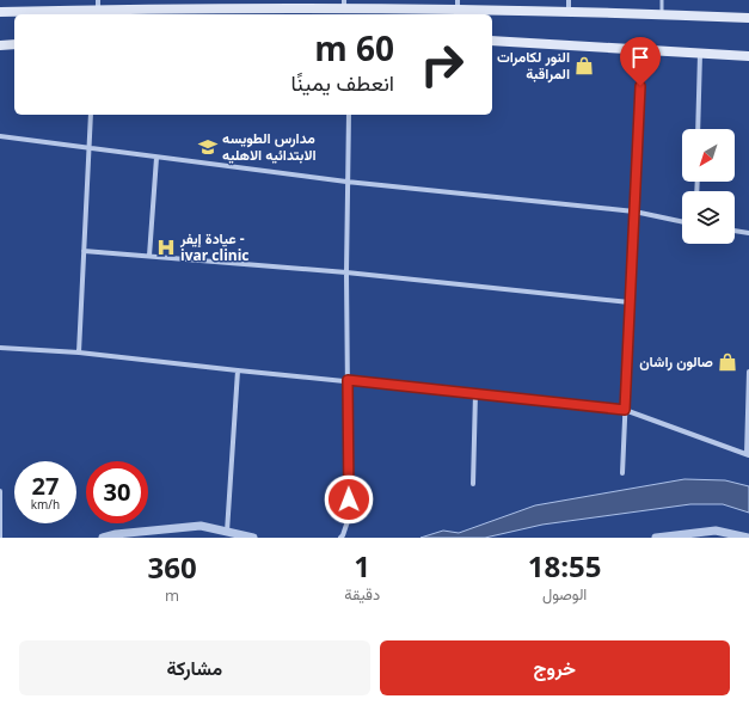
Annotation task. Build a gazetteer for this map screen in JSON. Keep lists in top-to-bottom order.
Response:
{
  "places": {
    "shop": ["النور لكامرات المراقبة", "صالون راشان"],
    "school or university": ["مدارس الطويسه الابتدائيه الاهليه"],
    "hospital": ["عيادة إيفر - ivar clinic"]
  },
  "north": "bottom left",
  "page": {
    "turn": ["60 m", "انعطف يمينًا"],
    "speed": "27 km/h",
    "limit": "30",
    "eta": [
      "18:55",
      "الوصول",
      "1",
      "دقيقة",
      "360",
      "m"
    ],
    "buttons": ["خروج", "مشاركة"]
  }
}
